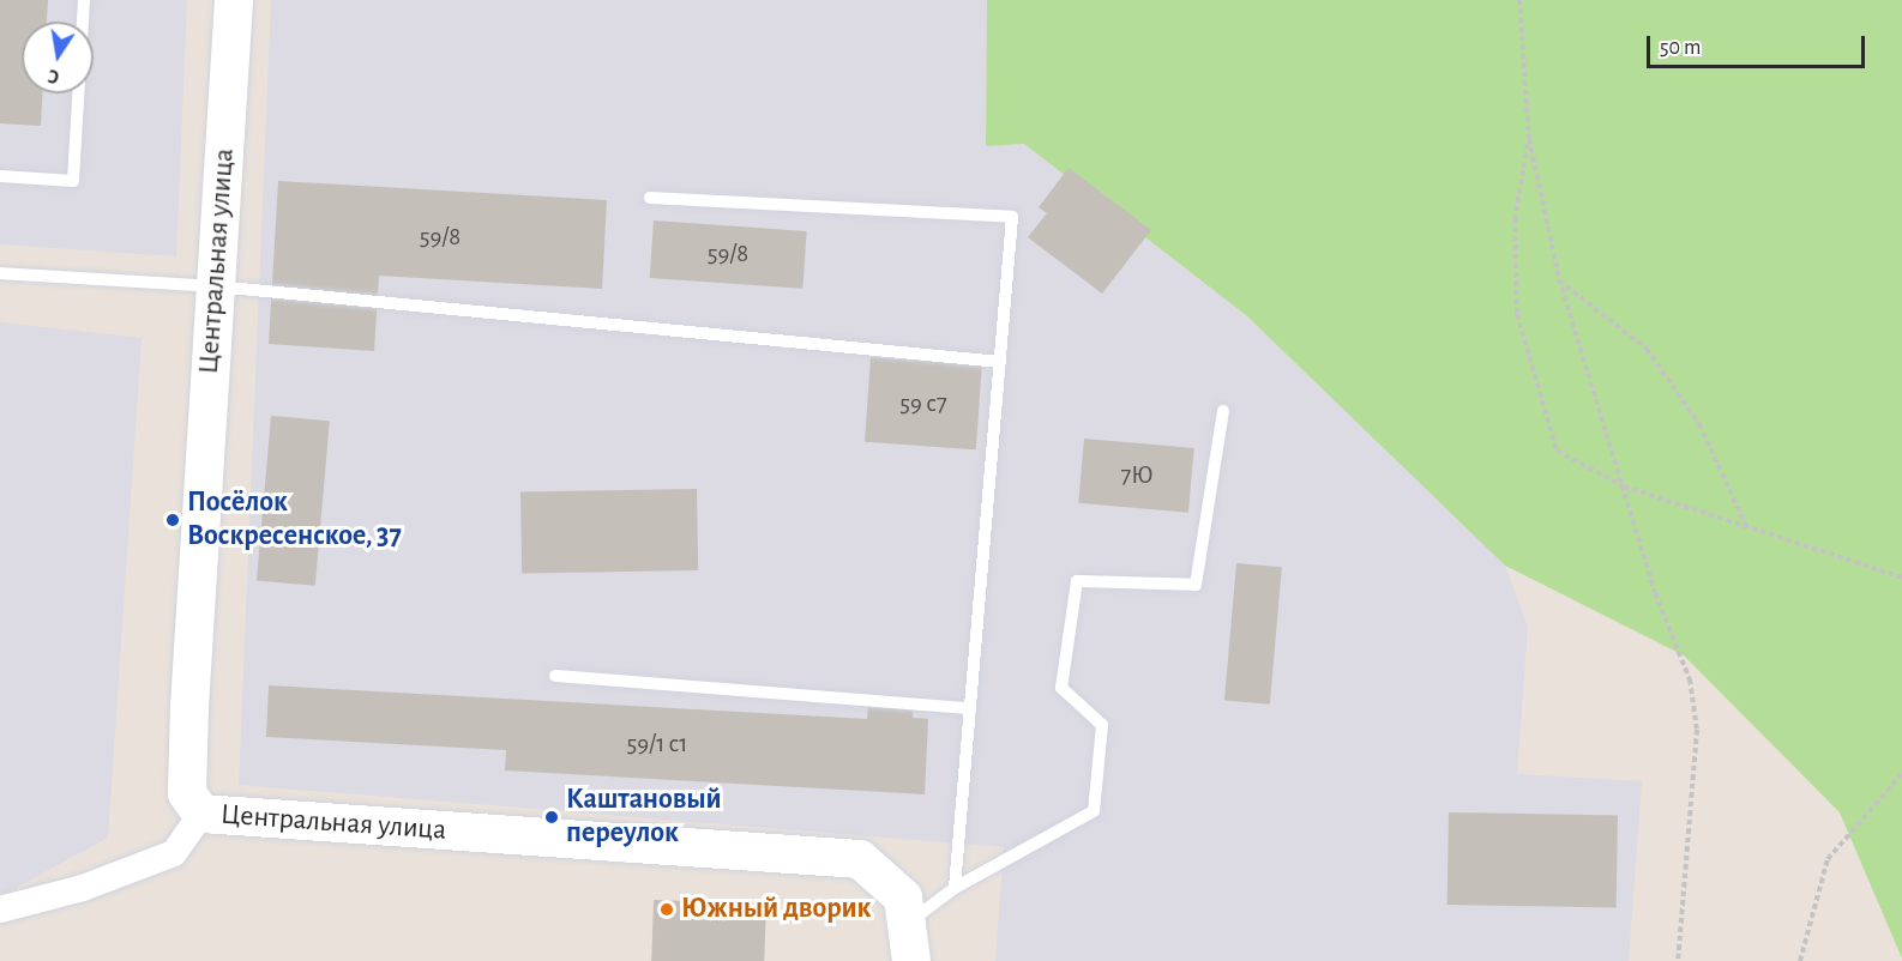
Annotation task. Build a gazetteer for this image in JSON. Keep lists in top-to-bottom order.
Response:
{
  "streets": {
    "main road": ["Центральная улица"]
  },
  "places": ["Посёлок Воскресенское, 37", "Каштановый переулок", "Южный дворик"],
  "house_numbers": [
    "59/8",
    "59/8",
    "59 с7",
    "7Ю",
    "59/1 с1"
  ],
  "scale_bar": "50 m",
  "north": "bottom"
}
